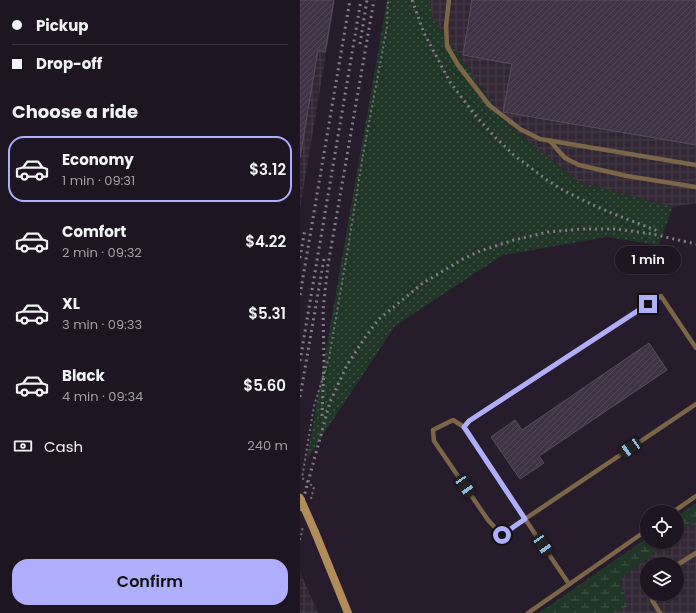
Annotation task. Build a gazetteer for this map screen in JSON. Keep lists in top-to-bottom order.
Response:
{
  "page": {
    "banner": ["Pickup", "Drop-off"],
    "heading": "Choose a ride",
    "list": [
      {
        "name": "Economy",
        "note": "1 min · 09:31",
        "value": "$3.12"
      },
      {
        "name": "Comfort",
        "note": "2 min · 09:32",
        "value": "$4.22"
      },
      {
        "name": "XL",
        "note": "3 min · 09:33",
        "value": "$5.31"
      },
      {
        "name": "Black",
        "note": "4 min · 09:34",
        "value": "$5.60"
      }
    ],
    "bubble": "1 min",
    "pay": ["Cash", "240 m"],
    "buttons": "Confirm"
  }
}
